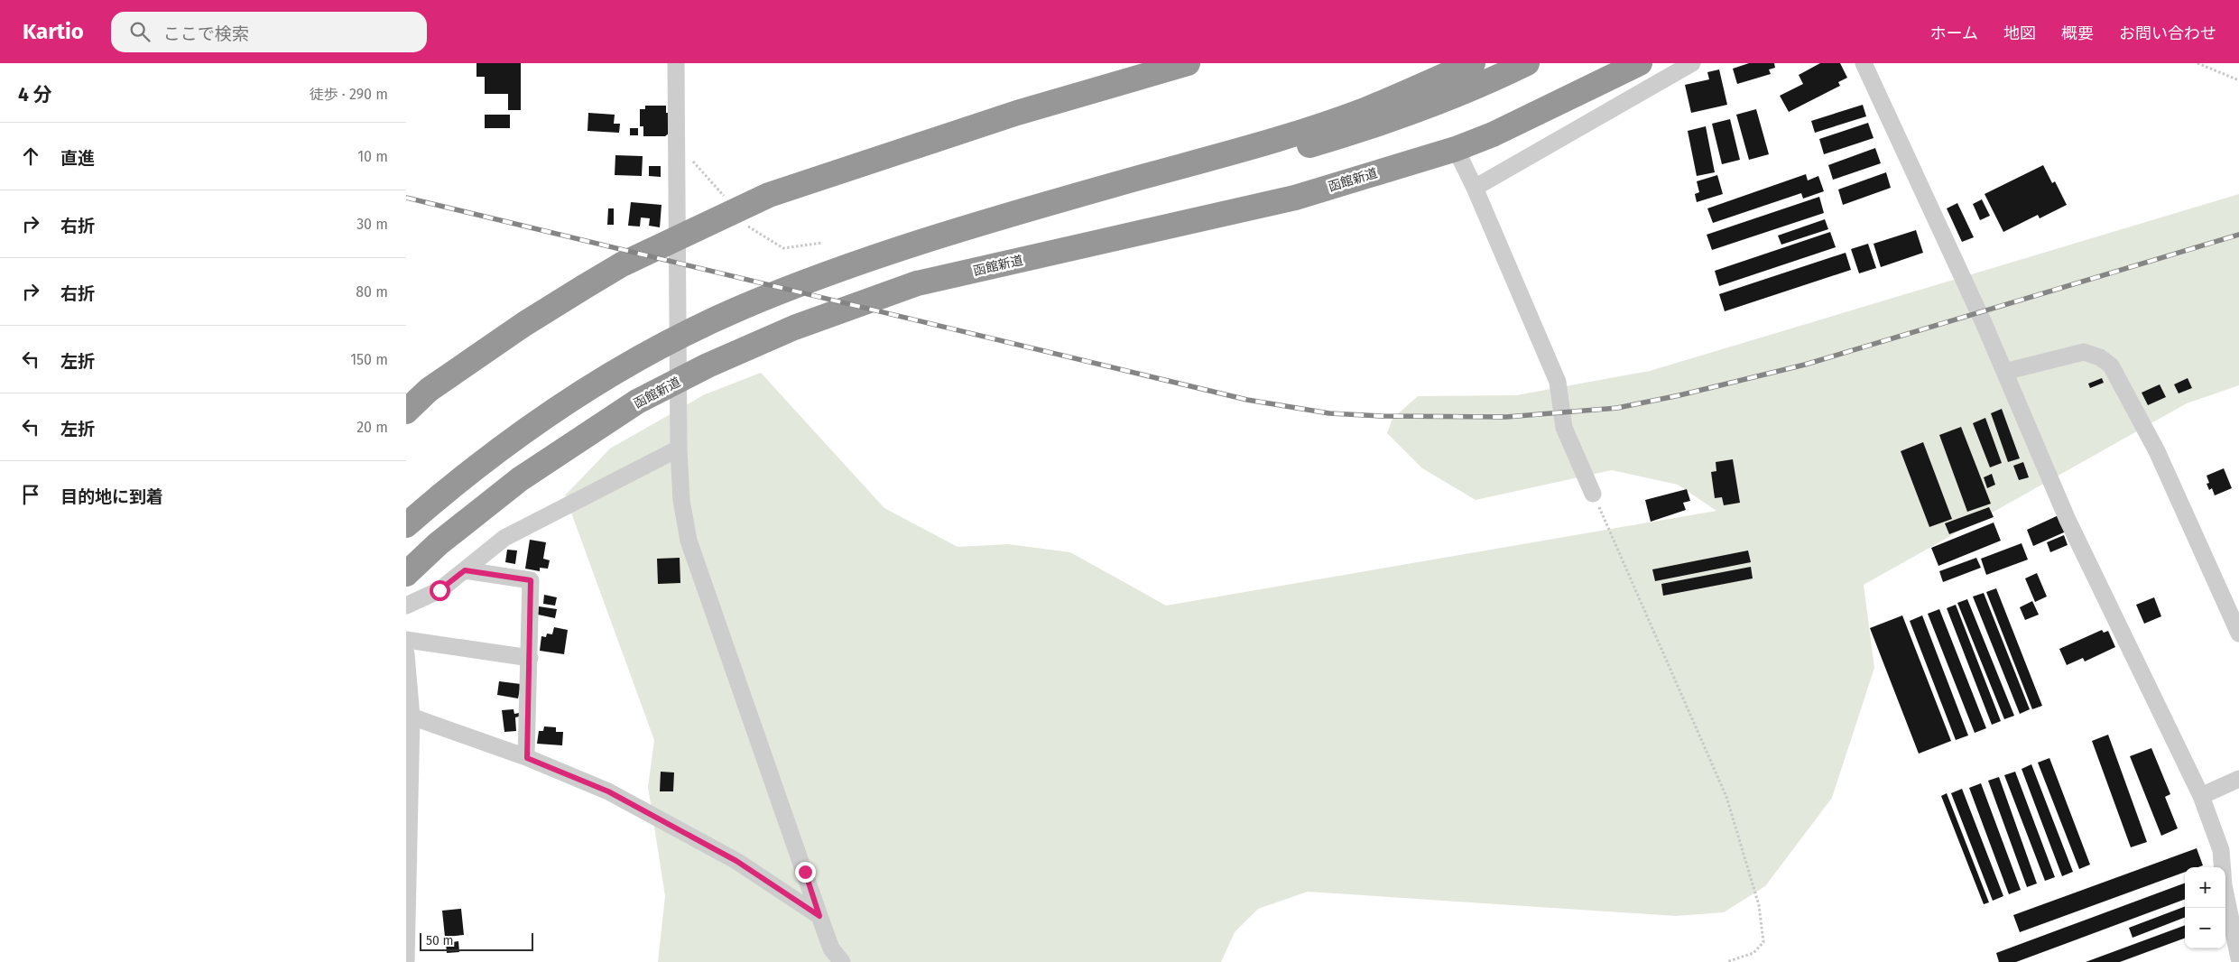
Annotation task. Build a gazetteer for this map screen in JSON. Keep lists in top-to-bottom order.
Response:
{
  "streets": {
    "highway": ["函館新道"]
  },
  "scale_bar": "50 m",
  "page": {
    "header": "Kartio",
    "search": "ここで検索",
    "nav": [
      "ホーム",
      "地図",
      "概要",
      "お問い合わせ"
    ],
    "heading": ["4 分", "徒歩 · 290 m"],
    "list": [
      ["直進", "10 m"],
      ["右折", "30 m"],
      ["右折", "80 m"],
      ["左折", "150 m"],
      ["左折", "20 m"],
      "目的地に到着"
    ],
    "map_buttons": ["+", "−"],
    "scale": "50 m"
  }
}
